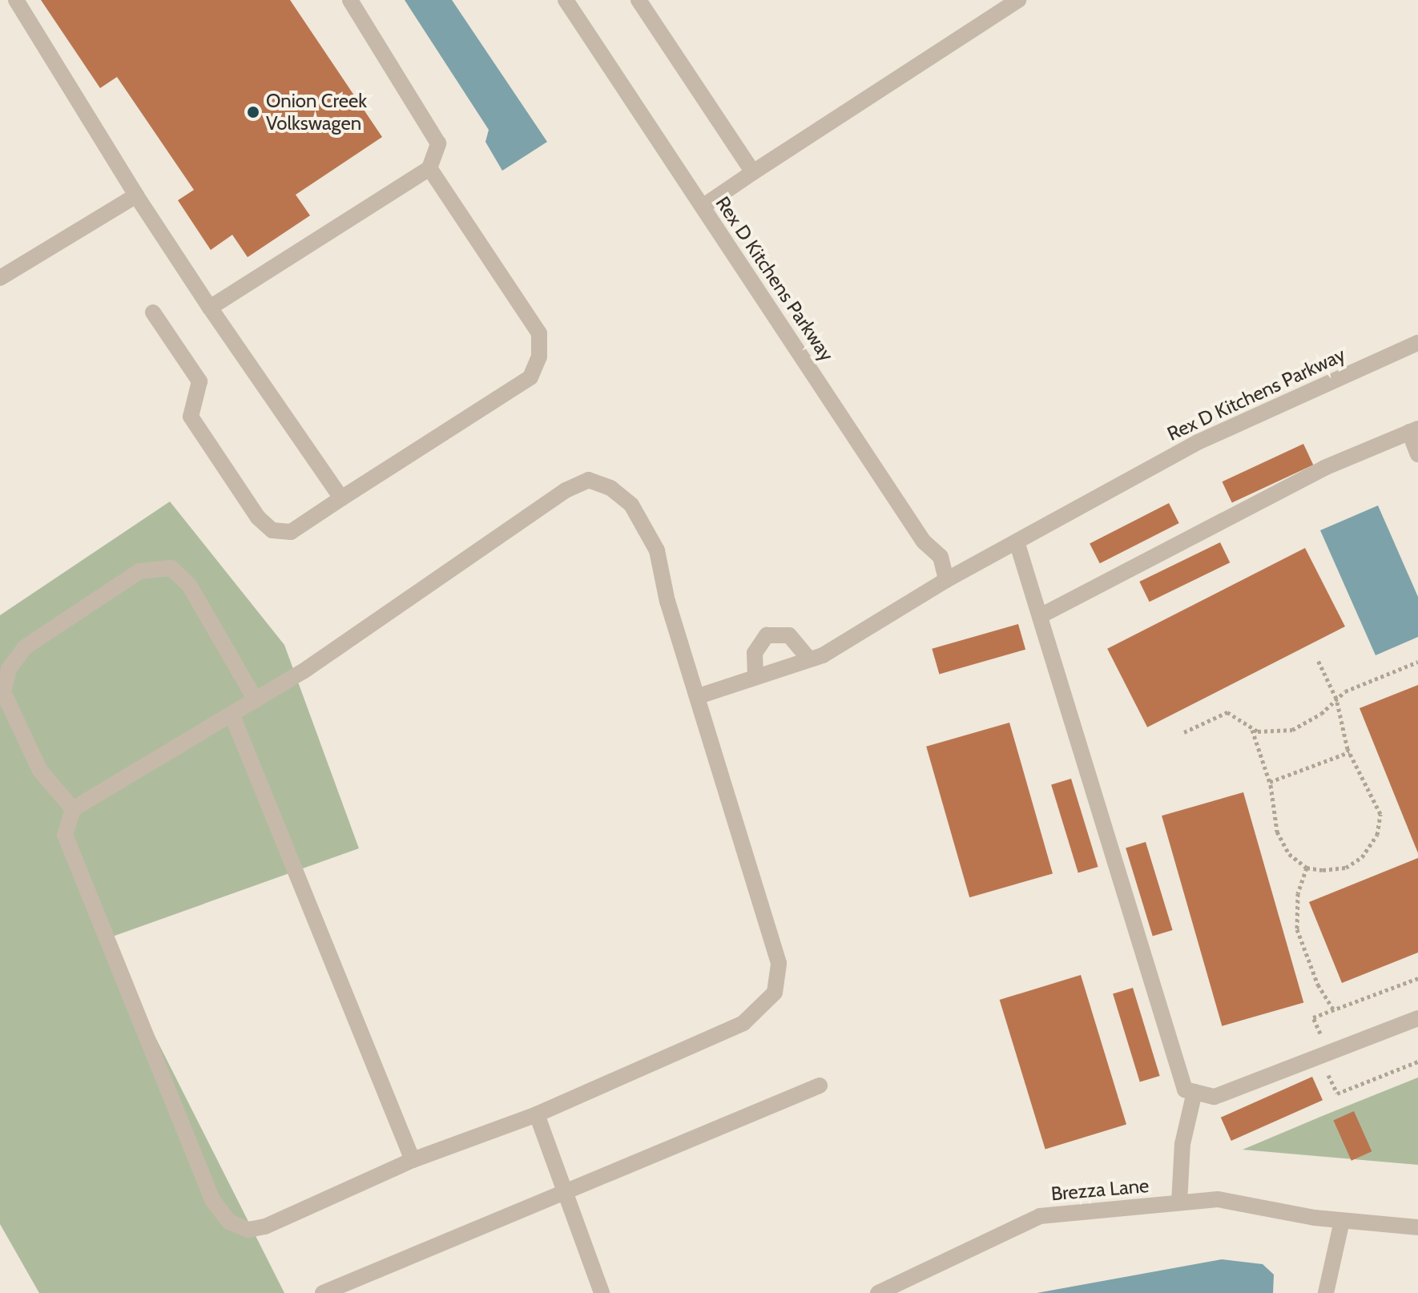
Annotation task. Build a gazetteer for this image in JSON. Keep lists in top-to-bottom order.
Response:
{
  "streets": {
    "street": ["Rex D Kitchens Parkway", "Brezza Lane"]
  },
  "places": ["Onion Creek Volkswagen"]
}
